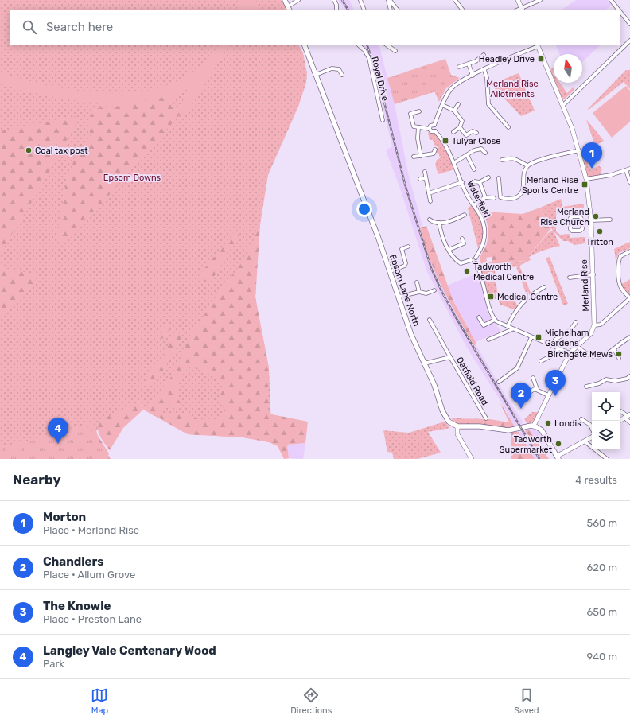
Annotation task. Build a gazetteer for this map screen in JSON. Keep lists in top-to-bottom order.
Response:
{
  "streets": {
    "main road": ["Epsom Lane North"],
    "street": [
      "Royal Drive",
      "Waterfield",
      "Merland Rise",
      "Oatfield Road"
    ]
  },
  "crossings": [
    ["Epsom Lane North", "Oatfield Road"]
  ],
  "parks": ["Merland Rise Allotments", "Epsom Downs"],
  "places": {
    "transit": [
      "Headley Drive",
      "Tulyar Close",
      "Merland Rise Sports Centre",
      "Medical Centre",
      "Michelham Gardens"
    ],
    "other": [
      "Coal tax post",
      "Merland Rise Church",
      "Tritton",
      "Tadworth Medical Centre",
      "Birchgate Mews",
      "Londis",
      "Tadworth Supermarket"
    ]
  },
  "north": "top",
  "page": {
    "search": "Search here",
    "pins": [
      "1",
      "3",
      "2",
      "4"
    ],
    "heading": ["Nearby", "4 results"],
    "list": [
      {
        "mark": "1",
        "name": "Morton",
        "note": "Place · Merland Rise",
        "value": "560 m"
      },
      {
        "mark": "2",
        "name": "Chandlers",
        "note": "Place · Allum Grove",
        "value": "620 m"
      },
      {
        "mark": "3",
        "name": "The Knowle",
        "note": "Place · Preston Lane",
        "value": "650 m"
      },
      {
        "mark": "4",
        "name": "Langley Vale Centenary Wood",
        "note": "Park",
        "value": "940 m"
      }
    ],
    "nav": ["Map", "Directions", "Saved"]
  }
}
